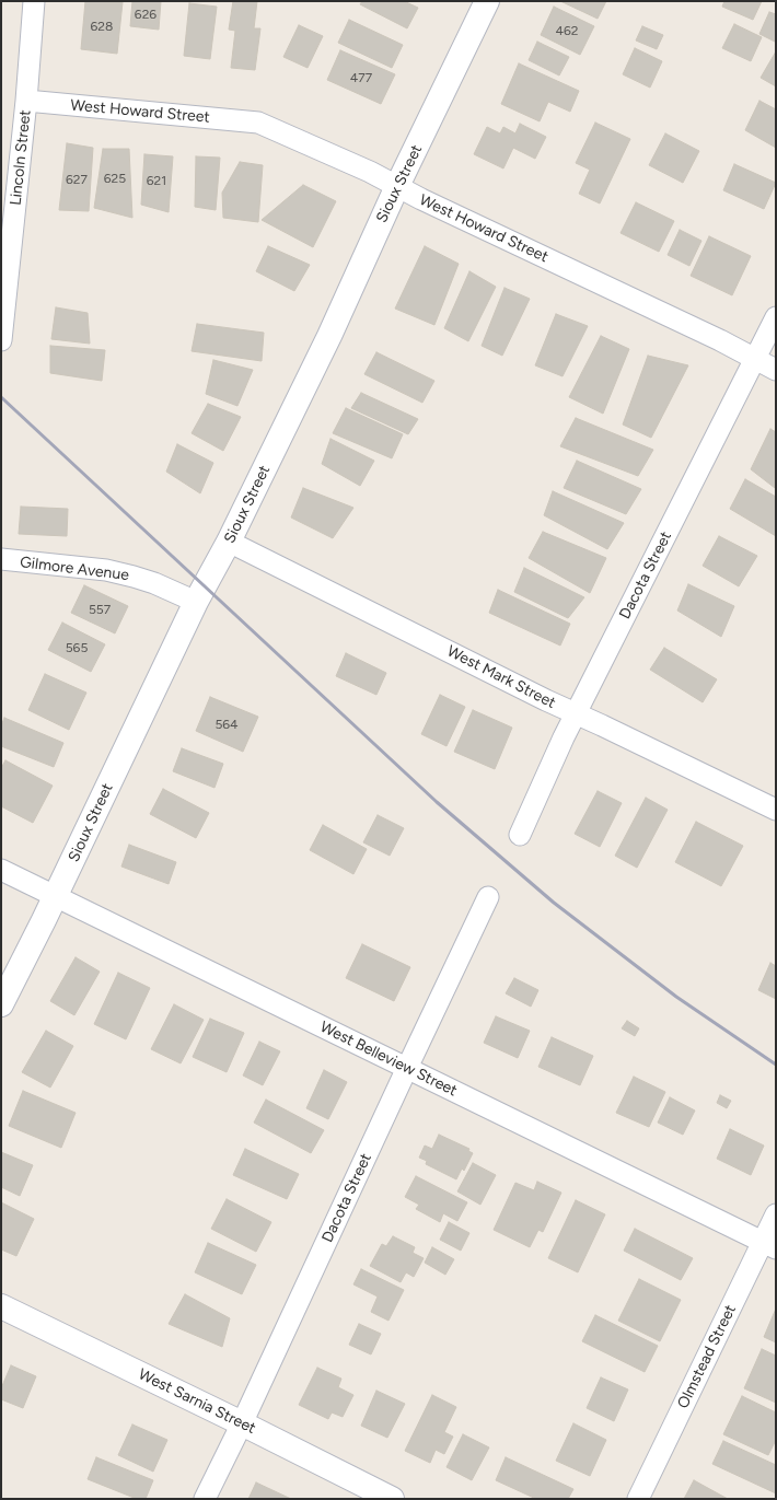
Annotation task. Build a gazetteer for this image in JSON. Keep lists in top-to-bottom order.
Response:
{
  "streets": {
    "street": [
      "West Howard Street",
      "Lincoln Street",
      "Sioux Street",
      "Gilmore Avenue",
      "Dacota Street",
      "West Mark Street",
      "West Belleview Street",
      "Olmstead Street",
      "West Sarnia Street"
    ]
  },
  "crossings": [
    ["West Howard Street", "Lincoln Street"],
    ["West Howard Street", "Sioux Street"],
    ["West Howard Street", "Dacota Street"],
    ["Sioux Street", "Gilmore Avenue"],
    ["Sioux Street", "West Mark Street"],
    ["Sioux Street", "West Belleview Street"],
    ["Dacota Street", "West Mark Street"],
    ["Dacota Street", "West Belleview Street"],
    ["Dacota Street", "West Sarnia Street"],
    ["West Belleview Street", "Olmstead Street"]
  ],
  "house_numbers": [
    "626",
    "628",
    "462",
    "477",
    "625",
    "627",
    "621",
    "557",
    "565",
    "564"
  ]
}
